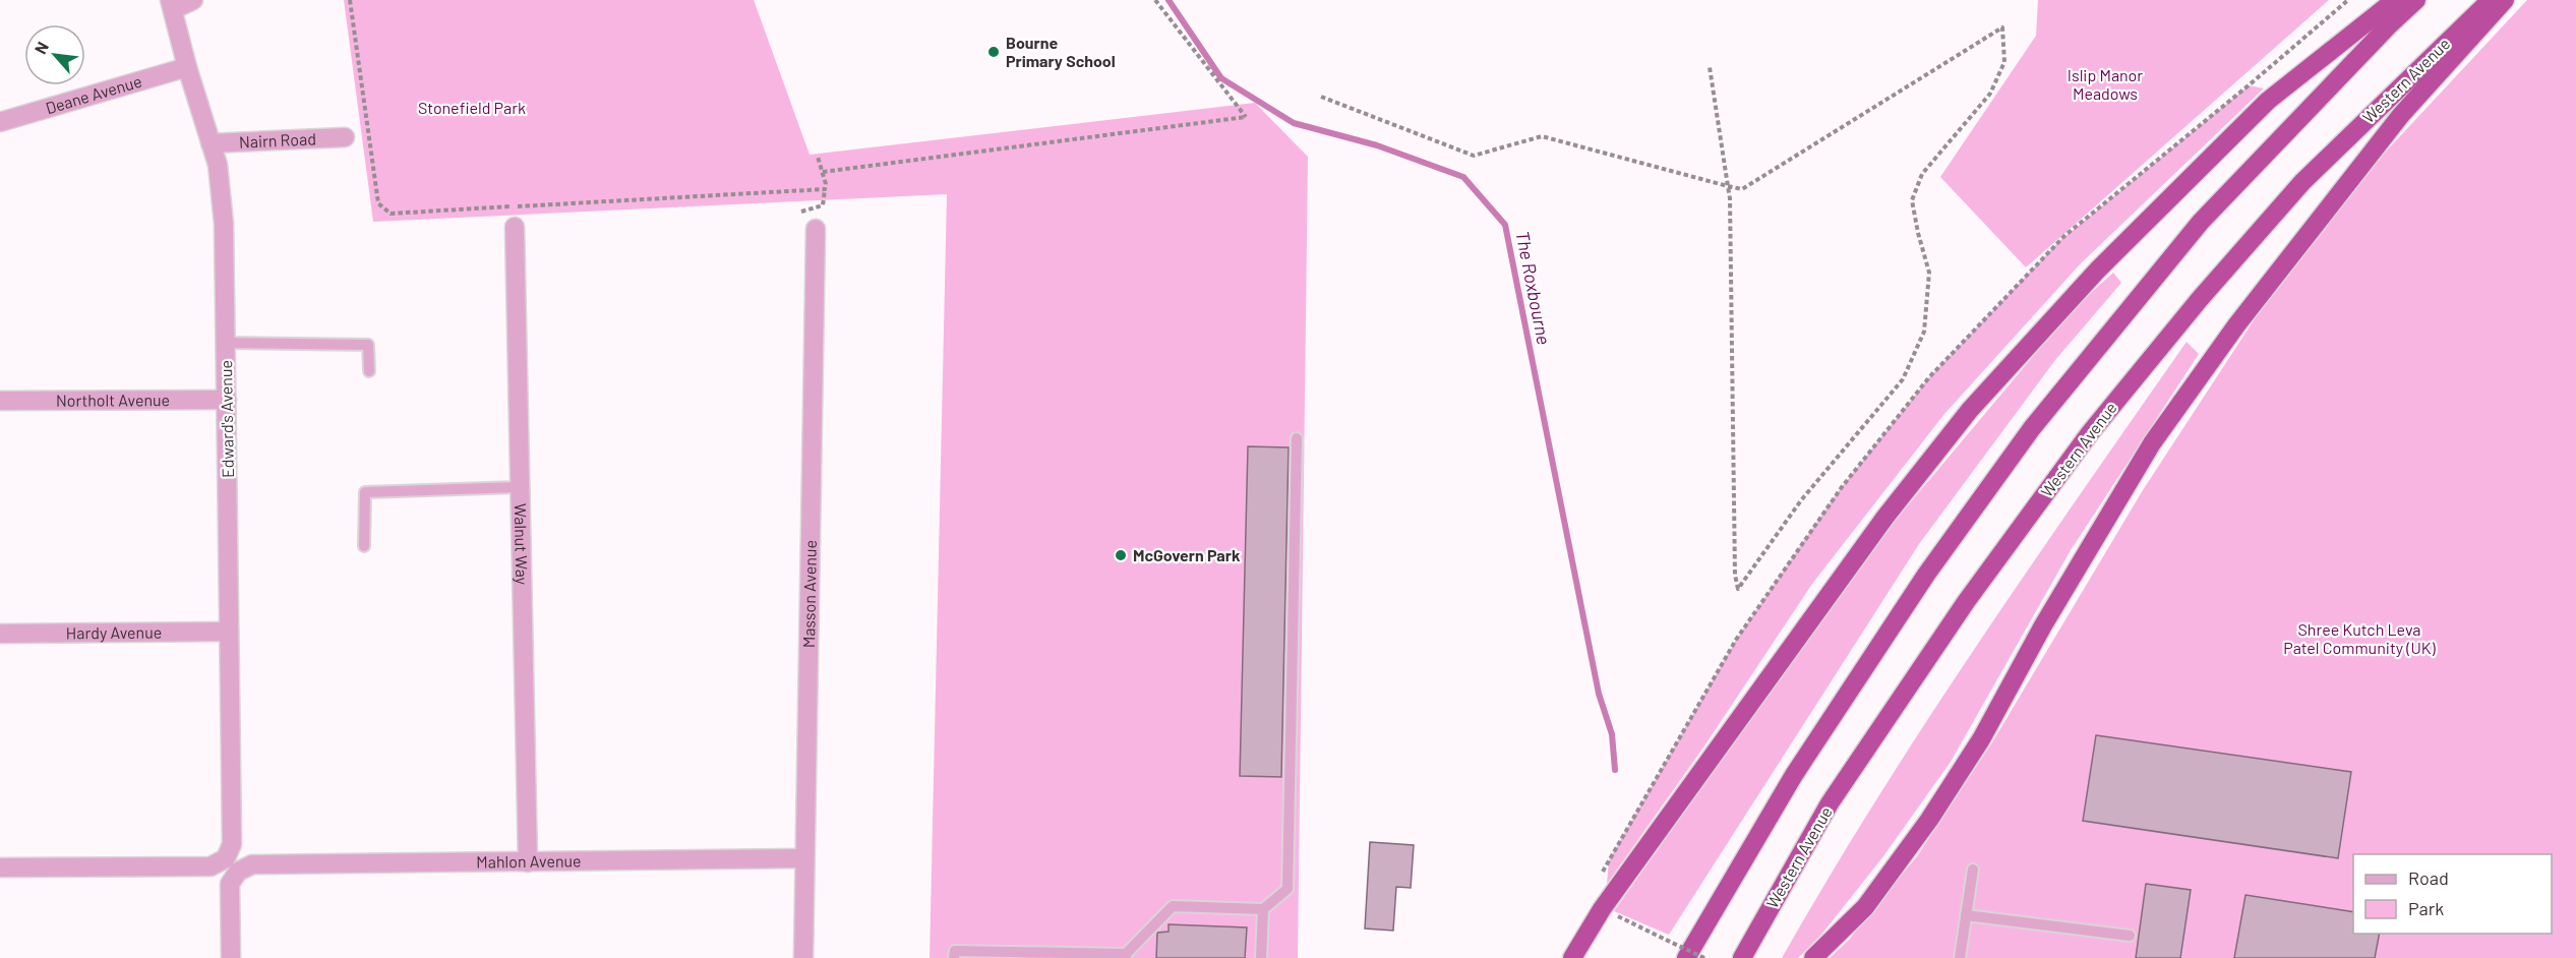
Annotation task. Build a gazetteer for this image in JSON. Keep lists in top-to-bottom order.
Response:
{
  "streets": {
    "highway": ["Western Avenue"],
    "street": [
      "Deane Avenue",
      "Nairn Road",
      "Northolt Avenue",
      "Edward's Avenue",
      "Walnut Way",
      "Masson Avenue",
      "Hardy Avenue",
      "Mahlon Avenue"
    ]
  },
  "crossings": [
    ["Deane Avenue", "Edward's Avenue"],
    ["Nairn Road", "Edward's Avenue"],
    ["Northolt Avenue", "Edward's Avenue"],
    ["Edward's Avenue", "Hardy Avenue"],
    ["Edward's Avenue", "Mahlon Avenue"],
    ["Walnut Way", "Mahlon Avenue"],
    ["Masson Avenue", "Mahlon Avenue"]
  ],
  "water": ["The Roxbourne"],
  "parks": ["Islip Manor Meadows", "Stonefield Park", "Shree Kutch Leva Patel Community (UK)"],
  "places": ["Bourne Primary School", "McGovern Park"],
  "legend": ["Road", "Park"],
  "north": "top left"
}
